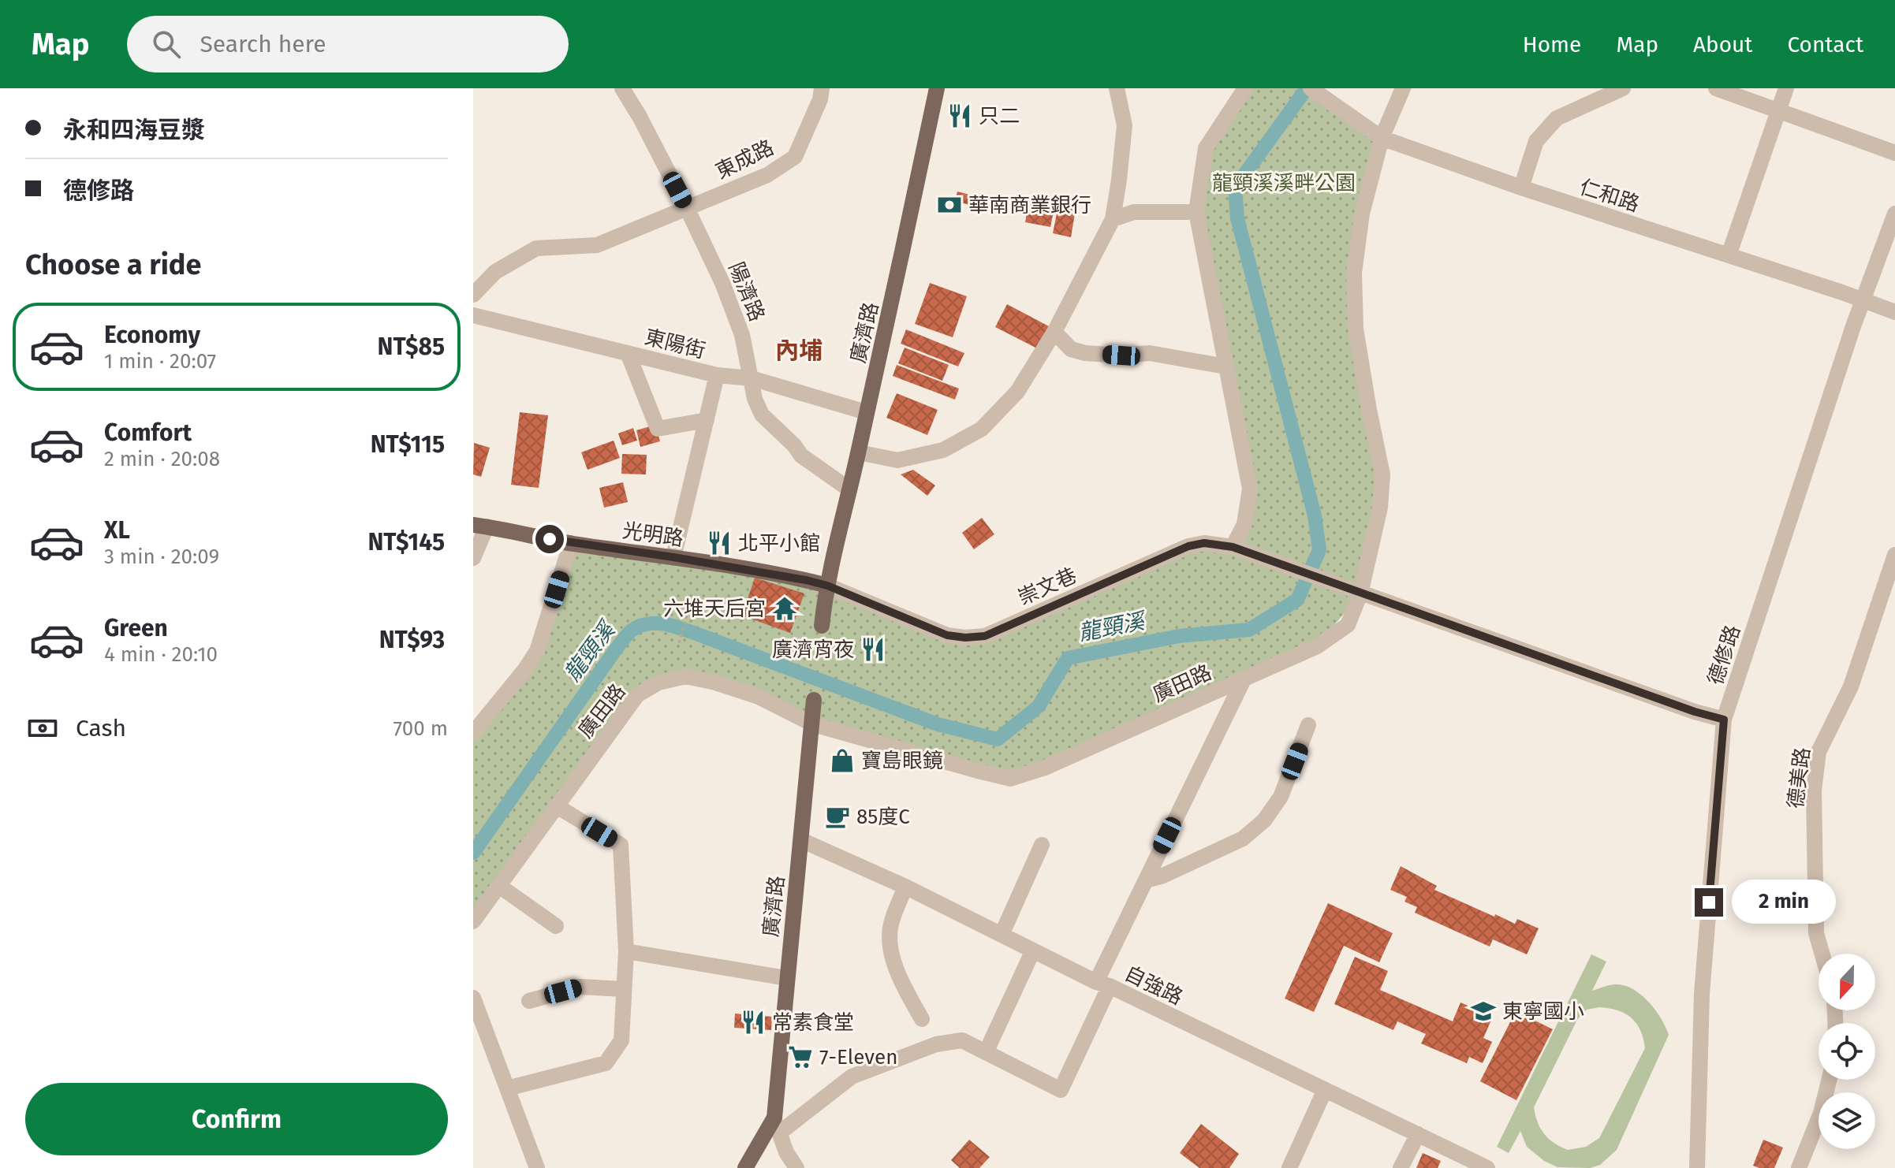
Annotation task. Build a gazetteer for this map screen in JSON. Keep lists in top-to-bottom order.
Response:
{
  "streets": {
    "main road": ["廣濟路", "光明路"],
    "street": [
      "東成路",
      "仁和路",
      "陽濟路",
      "東陽街",
      "崇文巷",
      "德修路",
      "廣田路",
      "德美路",
      "自強路"
    ]
  },
  "crossings": [
    ["東成路", "陽濟路"],
    ["仁和路", "德修路"],
    ["仁和路", "廣田路"],
    ["陽濟路", "廣濟路"],
    ["陽濟路", "東陽街"],
    ["廣濟路", "東陽街"],
    ["廣濟路", "光明路"],
    ["廣濟路", "崇文巷"],
    ["廣濟路", "廣田路"],
    ["廣濟路", "自強路"],
    ["光明路", "崇文巷"],
    ["崇文巷", "德修路"],
    ["崇文巷", "廣田路"]
  ],
  "districts": ["內埔"],
  "water": ["龍頸溪"],
  "parks": ["龍頸溪溪畔公園"],
  "places": {
    "restaurant": [
      "只二",
      "北平小館",
      "廣濟宵夜",
      "常素食堂"
    ],
    "bank": ["華南商業銀行"],
    "temple": ["六堆天后宮"],
    "shop": ["寶島眼鏡"],
    "cafe": ["85度C"],
    "school or university": ["東寧國小"],
    "supermarket": ["7-Eleven"]
  },
  "north": "bottom",
  "page": {
    "header": "Map",
    "search": "Search here",
    "nav": [
      "Home",
      "Map",
      "About",
      "Contact"
    ],
    "banner": ["永和四海豆漿", "德修路"],
    "heading": "Choose a ride",
    "list": [
      {
        "name": "Economy",
        "note": "1 min · 20:07",
        "value": "NT$85"
      },
      {
        "name": "Comfort",
        "note": "2 min · 20:08",
        "value": "NT$115"
      },
      {
        "name": "XL",
        "note": "3 min · 20:09",
        "value": "NT$145"
      },
      {
        "name": "Green",
        "note": "4 min · 20:10",
        "value": "NT$93"
      }
    ],
    "pay": ["Cash", "700 m"],
    "bubble": "2 min",
    "buttons": "Confirm"
  }
}
